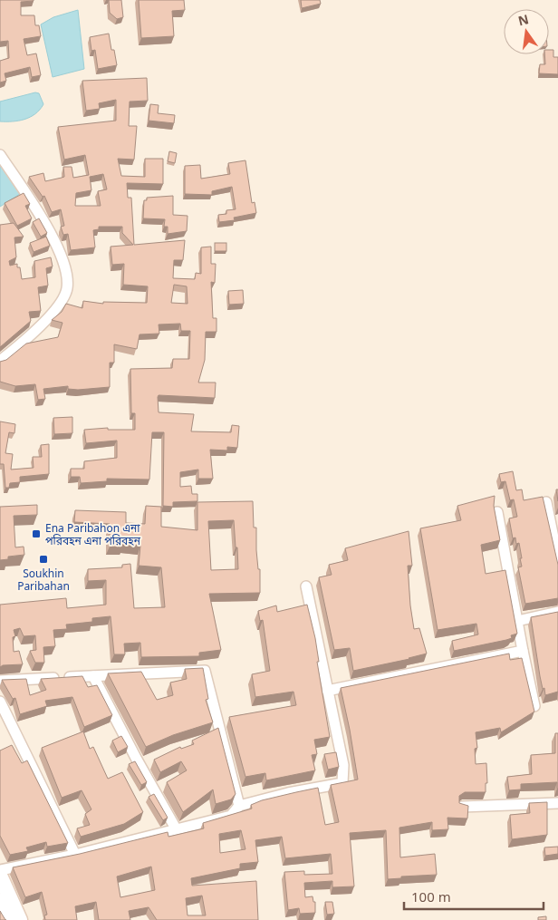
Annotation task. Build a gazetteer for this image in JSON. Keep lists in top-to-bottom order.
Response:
{
  "places": {
    "transit": ["Ena Paribahon এনা পরিবহন এনা পরিবহন", "Soukhin Paribahan"]
  },
  "scale_bar": "100 m",
  "north": "top"
}
